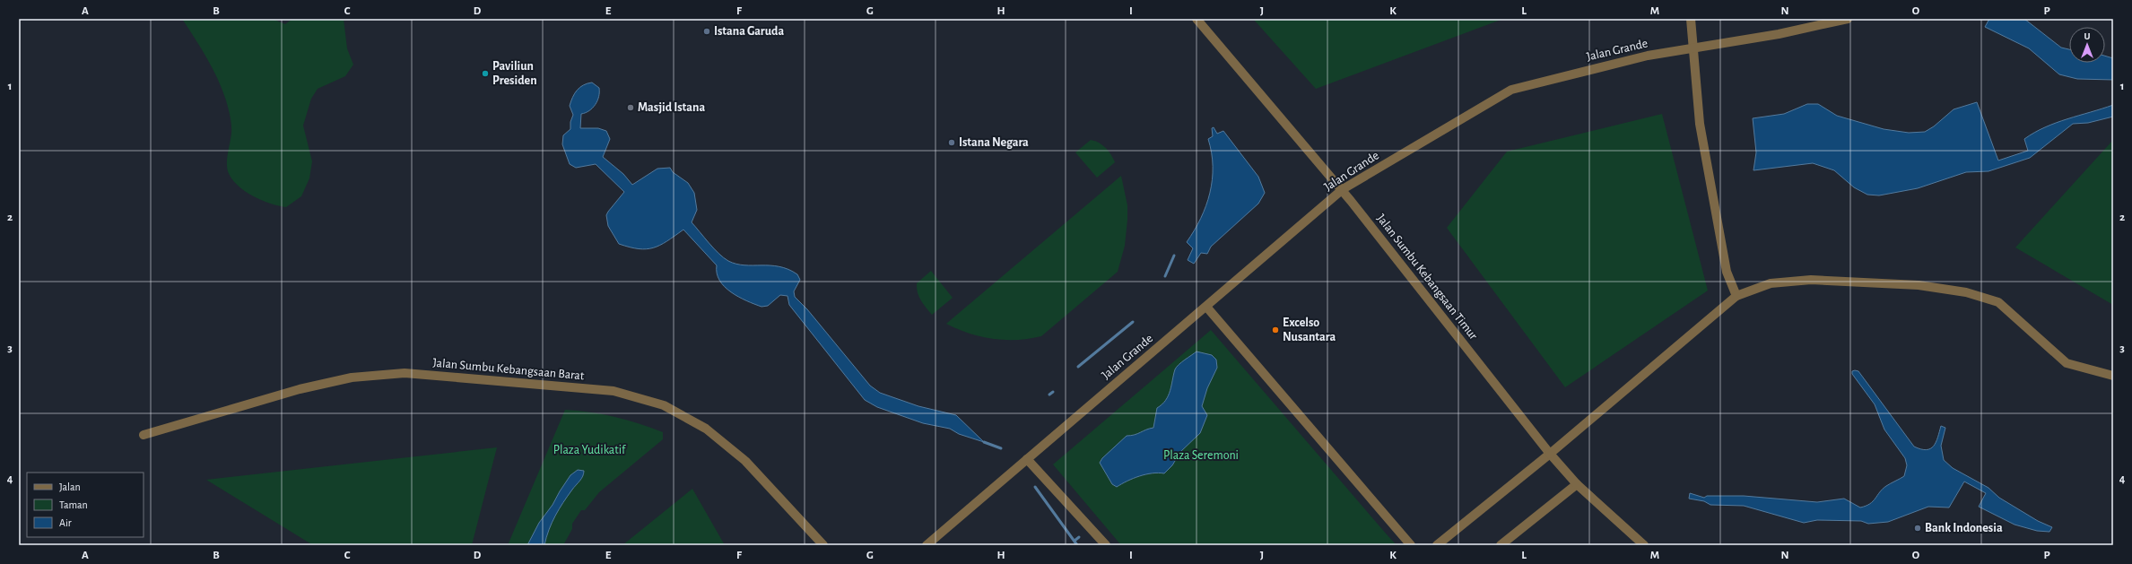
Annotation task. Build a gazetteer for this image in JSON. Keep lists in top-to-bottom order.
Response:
{
  "streets": {
    "street": ["Jalan Grande", "Jalan Sumbu Kebangsaan Timur", "Jalan Sumbu Kebangsaan Barat"]
  },
  "crossings": [
    ["Jalan Grande", "Jalan Sumbu Kebangsaan Timur"]
  ],
  "parks": ["Plaza Yudikatif", "Plaza Seremoni"],
  "places": [
    "Istana Garuda",
    "Paviliun Presiden",
    "Masjid Istana",
    "Istana Negara",
    "Excelso Nusantara",
    "Bank Indonesia"
  ],
  "legend": ["Jalan", "Taman", "Air"],
  "north": "top",
  "grid": {
    "columns": [
      "A",
      "B",
      "C",
      "D",
      "E",
      "F",
      "G",
      "H",
      "I",
      "J",
      "K",
      "L",
      "M",
      "N",
      "O",
      "P"
    ],
    "rows": [
      "1",
      "2",
      "3",
      "4"
    ]
  }
}
